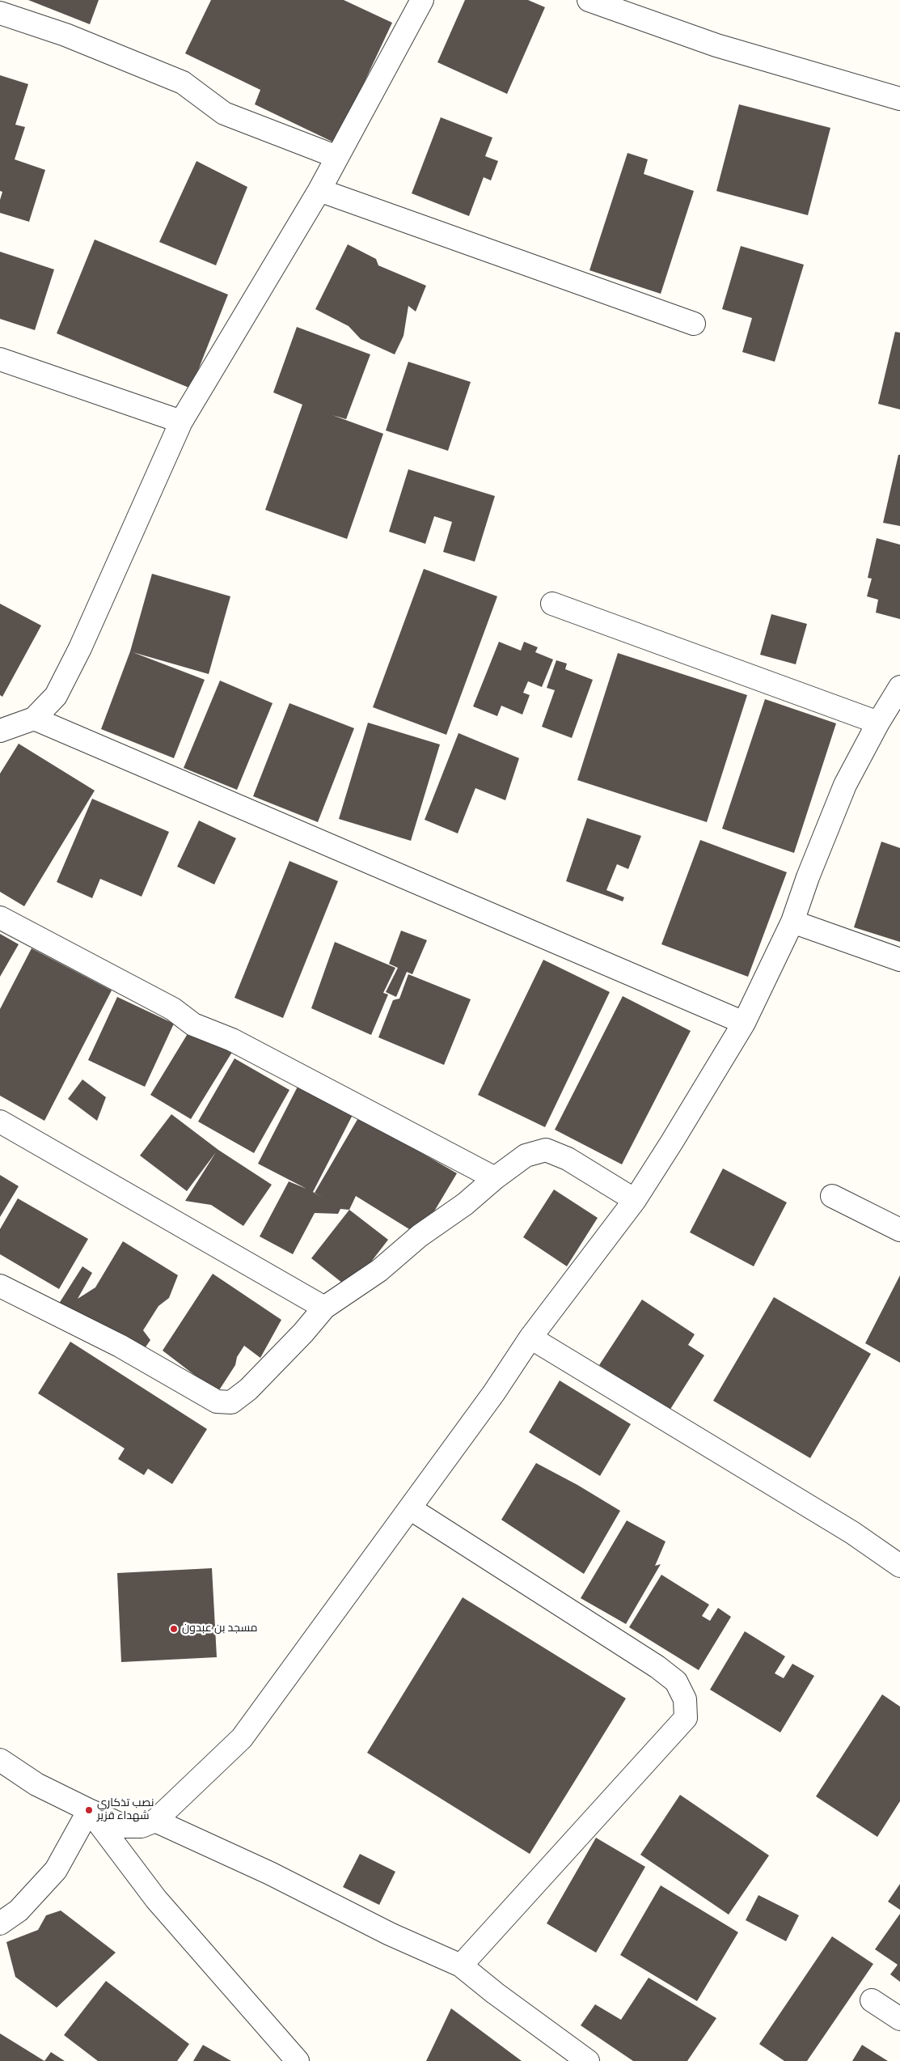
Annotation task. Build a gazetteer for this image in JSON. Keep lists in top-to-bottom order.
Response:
{
  "places": ["مسجد بن عبدون", "نصب تذكاري شهداء قزير"]
}
